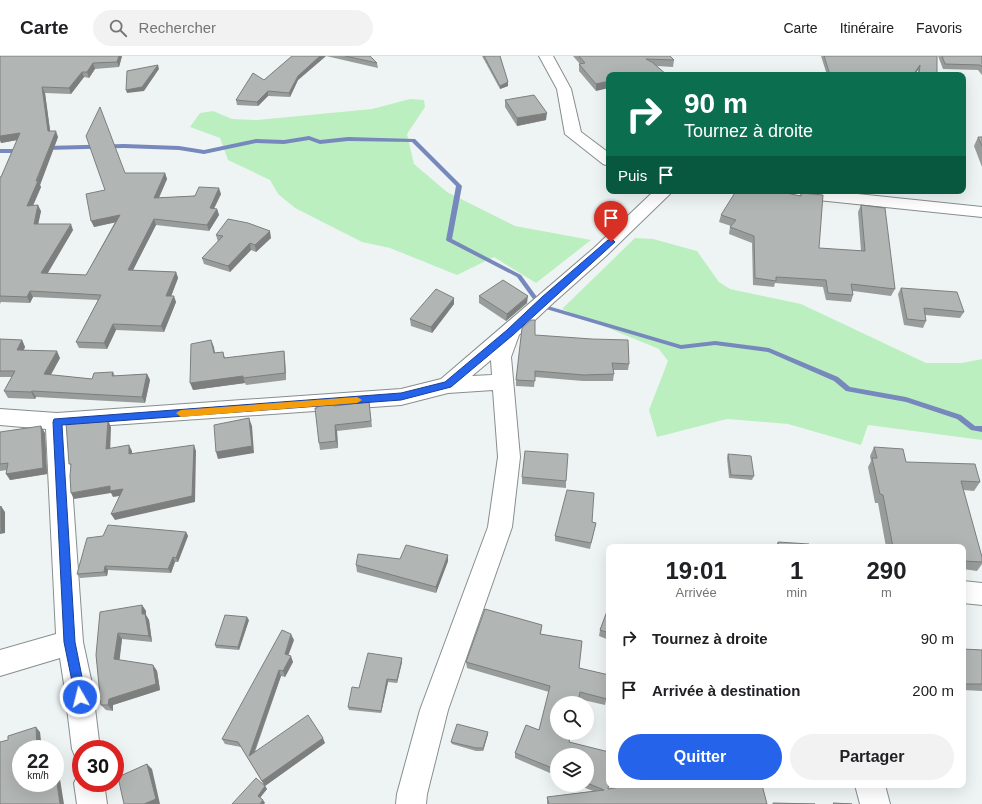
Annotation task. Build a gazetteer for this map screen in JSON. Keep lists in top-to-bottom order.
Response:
{
  "page": {
    "header": "Carte",
    "search": "Rechercher",
    "nav": ["Carte", "Itinéraire", "Favoris"],
    "turn": ["90 m", "Tournez à droite"],
    "then": "Puis",
    "eta": [
      "19:01",
      "Arrivée",
      "1",
      "min",
      "290",
      "m"
    ],
    "list": [
      {
        "name": "Tournez à droite",
        "value": "90 m"
      },
      {
        "name": "Arrivée à destination",
        "value": "200 m"
      }
    ],
    "buttons": ["Quitter", "Partager"],
    "speed": "22 km/h",
    "limit": "30"
  }
}
